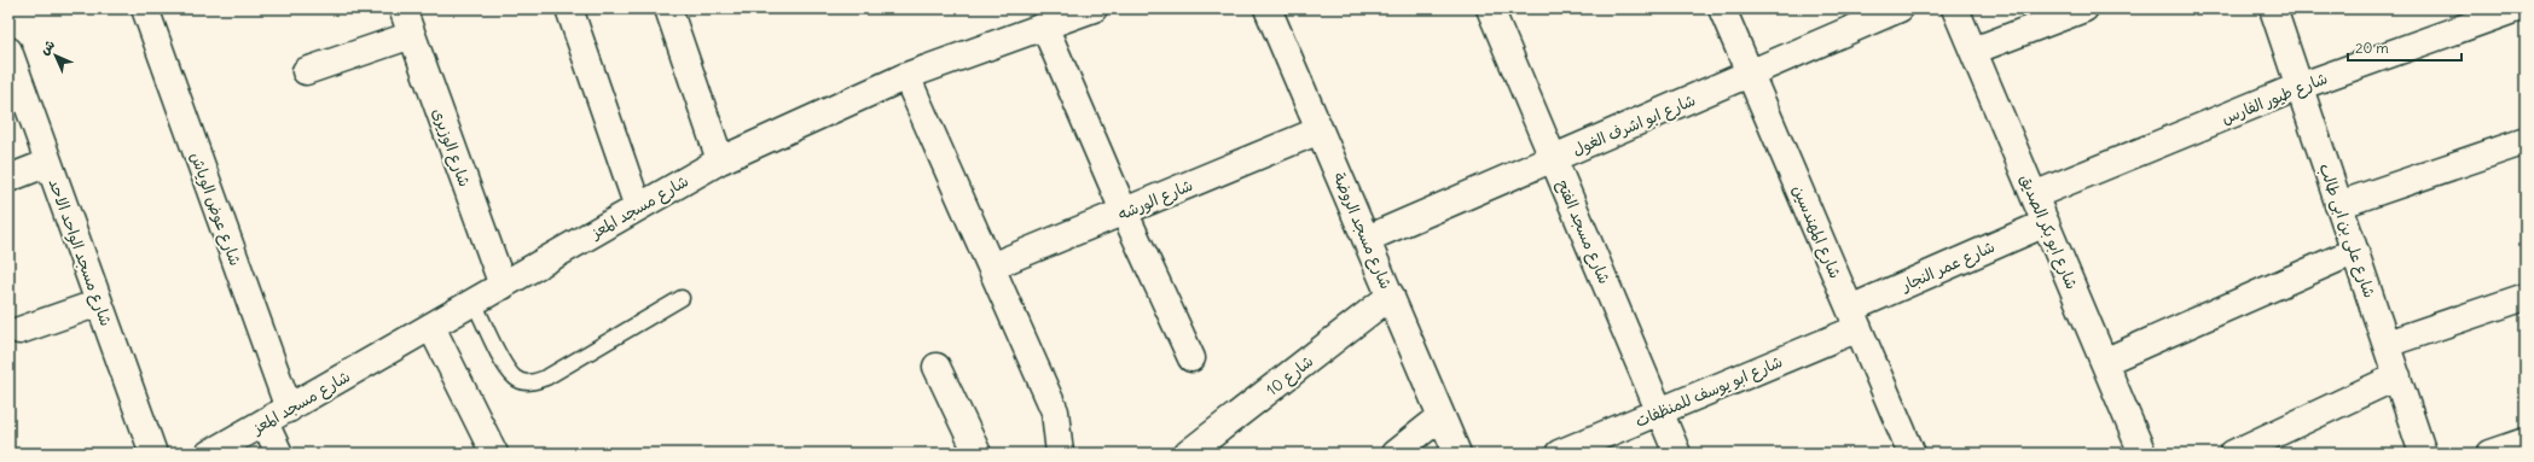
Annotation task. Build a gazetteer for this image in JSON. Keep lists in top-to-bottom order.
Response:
{
  "streets": {
    "street": [
      "شارع طيور الفارس",
      "شارع ابو اشرف الغول",
      "شارع الوزيرى",
      "شارع الورشه",
      "شارع مسجد المعز",
      "شارع عوض الوياش",
      "شارع مسجد الروضة",
      "شارع على بن ابى طالب",
      "شارع مسجد الفتح",
      "شارع المهندسين",
      "شارع ابو بكر الصديق",
      "شارع مسجد الواحد الاحد",
      "شارع عمر النجار",
      "شارع 10",
      "شارع ابو يوسف للمنظفات"
    ]
  },
  "crossings": [
    ["شارع طيور الفارس", "شارع على بن ابى طالب"],
    ["شارع طيور الفارس", "شارع ابو بكر الصديق"],
    ["شارع ابو اشرف الغول", "شارع مسجد الروضة"],
    ["شارع ابو اشرف الغول", "شارع مسجد الفتح"],
    ["شارع ابو اشرف الغول", "شارع المهندسين"],
    ["شارع الوزيرى", "شارع مسجد المعز"],
    ["شارع الورشه", "شارع مسجد الروضة"],
    ["شارع مسجد المعز", "شارع عوض الوياش"],
    ["شارع مسجد الروضة", "شارع 10"],
    ["شارع مسجد الفتح", "شارع ابو يوسف للمنظفات"],
    ["شارع المهندسين", "شارع عمر النجار"],
    ["شارع المهندسين", "شارع ابو يوسف للمنظفات"],
    ["شارع ابو بكر الصديق", "شارع عمر النجار"],
    ["شارع عمر النجار", "شارع ابو يوسف للمنظفات"]
  ],
  "scale_bar": "20 m",
  "north": "top left"
}
